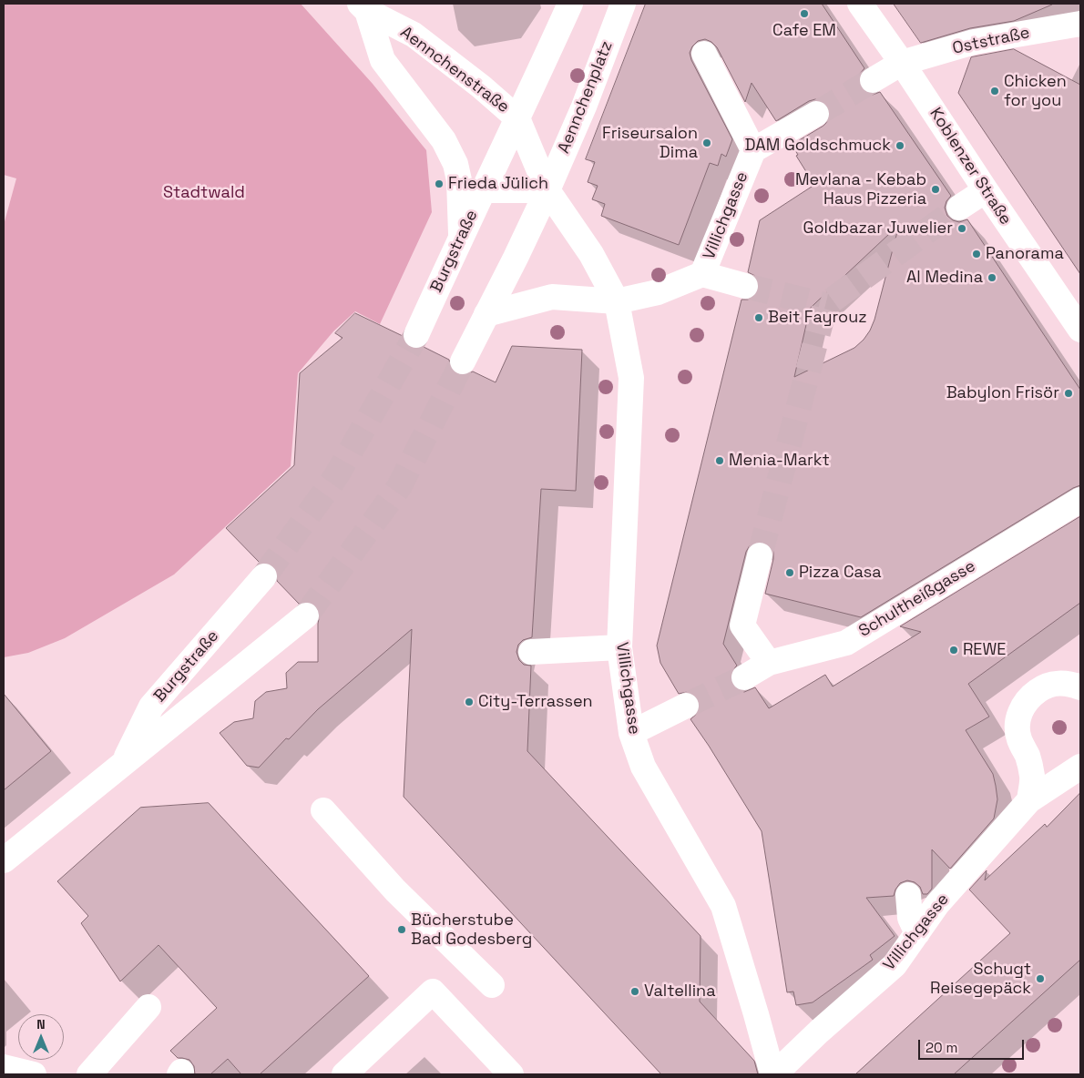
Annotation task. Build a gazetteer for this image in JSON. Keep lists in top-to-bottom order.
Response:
{
  "streets": {
    "street": [
      "Oststraße",
      "Aennchenstraße",
      "Aennchenplatz",
      "Koblenzer Straße",
      "Villichgasse",
      "Burgstraße",
      "Schultheißgasse"
    ]
  },
  "crossings": [
    ["Oststraße", "Koblenzer Straße"],
    ["Aennchenstraße", "Villichgasse"],
    ["Aennchenstraße", "Burgstraße"],
    ["Aennchenplatz", "Villichgasse"],
    ["Villichgasse", "Burgstraße"]
  ],
  "parks": ["Stadtwald"],
  "places": [
    "Cafe EM",
    "Chicken for you",
    "Friseursalon Dima",
    "DAM Goldschmuck",
    "Frieda Jülich",
    "Mevlana - Kebab Haus Pizzeria",
    "Goldbazar Juwelier",
    "Panorama",
    "Al Medina",
    "Beit Fayrouz",
    "Babylon Frisör",
    "Menia-Markt",
    "Pizza Casa",
    "REWE",
    "City-Terrassen",
    "Bücherstube Bad Godesberg",
    "Schugt Reisegepäck",
    "Valtellina"
  ],
  "scale_bar": "20 m",
  "north": "top"
}
